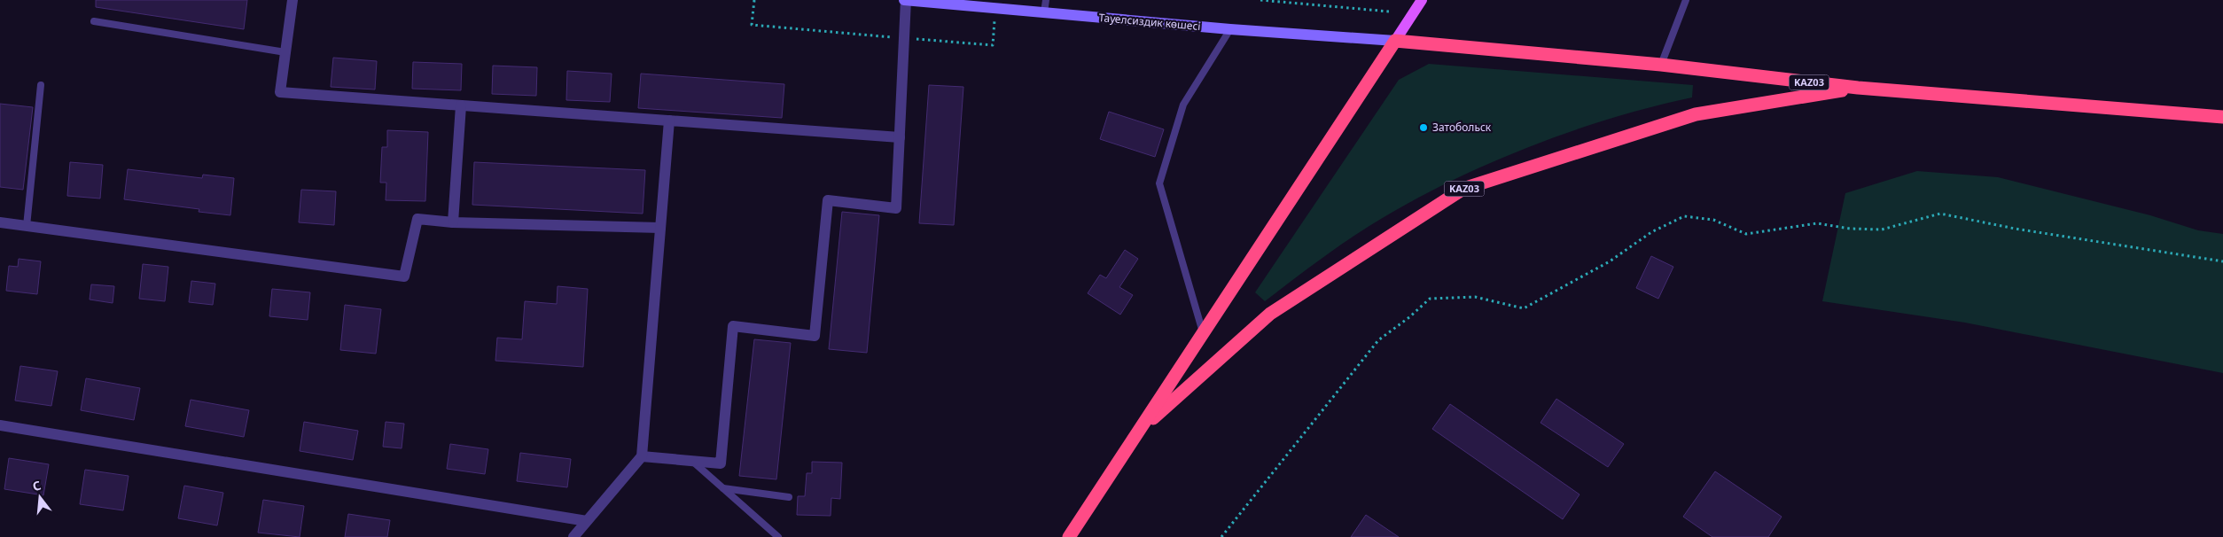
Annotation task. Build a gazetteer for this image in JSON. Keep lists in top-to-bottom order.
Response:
{
  "streets": {
    "highway": ["KАZ03"],
    "street": ["Тауелсиздик көшесі"]
  },
  "crossings": [
    ["Тауелсиздик көшесі", "KАZ03"]
  ],
  "places": ["Затобольск"],
  "north": "top"
}
